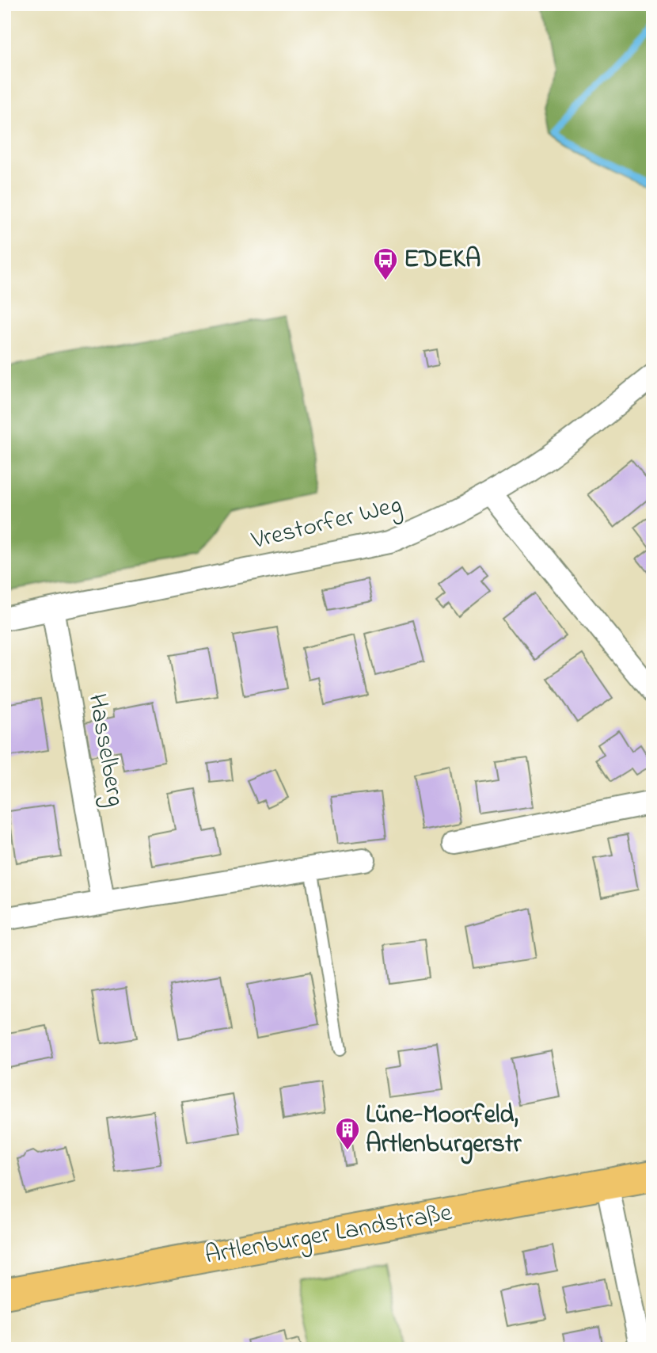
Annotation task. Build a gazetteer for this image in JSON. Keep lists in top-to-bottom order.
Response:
{
  "streets": {
    "main road": ["Artlenburger Landstraße"],
    "street": ["Vrestorfer Weg", "Hasselberg"]
  },
  "crossings": [
    ["Vrestorfer Weg", "Hasselberg"]
  ],
  "places": {
    "bus stop": ["EDEKA"],
    "building": ["Lüne-Moorfeld, Artlenburgerstr"]
  }
}
